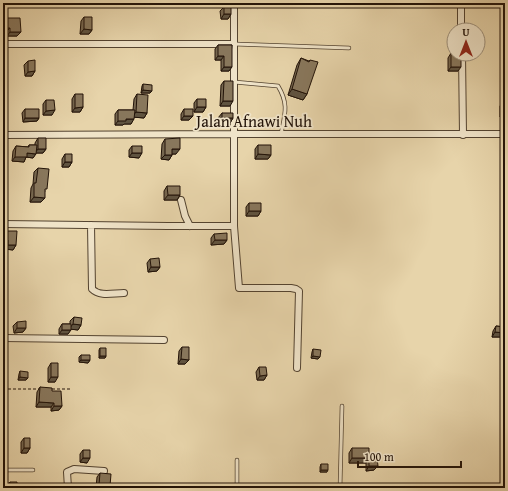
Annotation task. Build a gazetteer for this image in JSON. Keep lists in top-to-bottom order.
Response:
{
  "streets": {
    "street": ["Jalan Afnawi Nuh"]
  },
  "scale_bar": "100 m",
  "north": "top"
}
